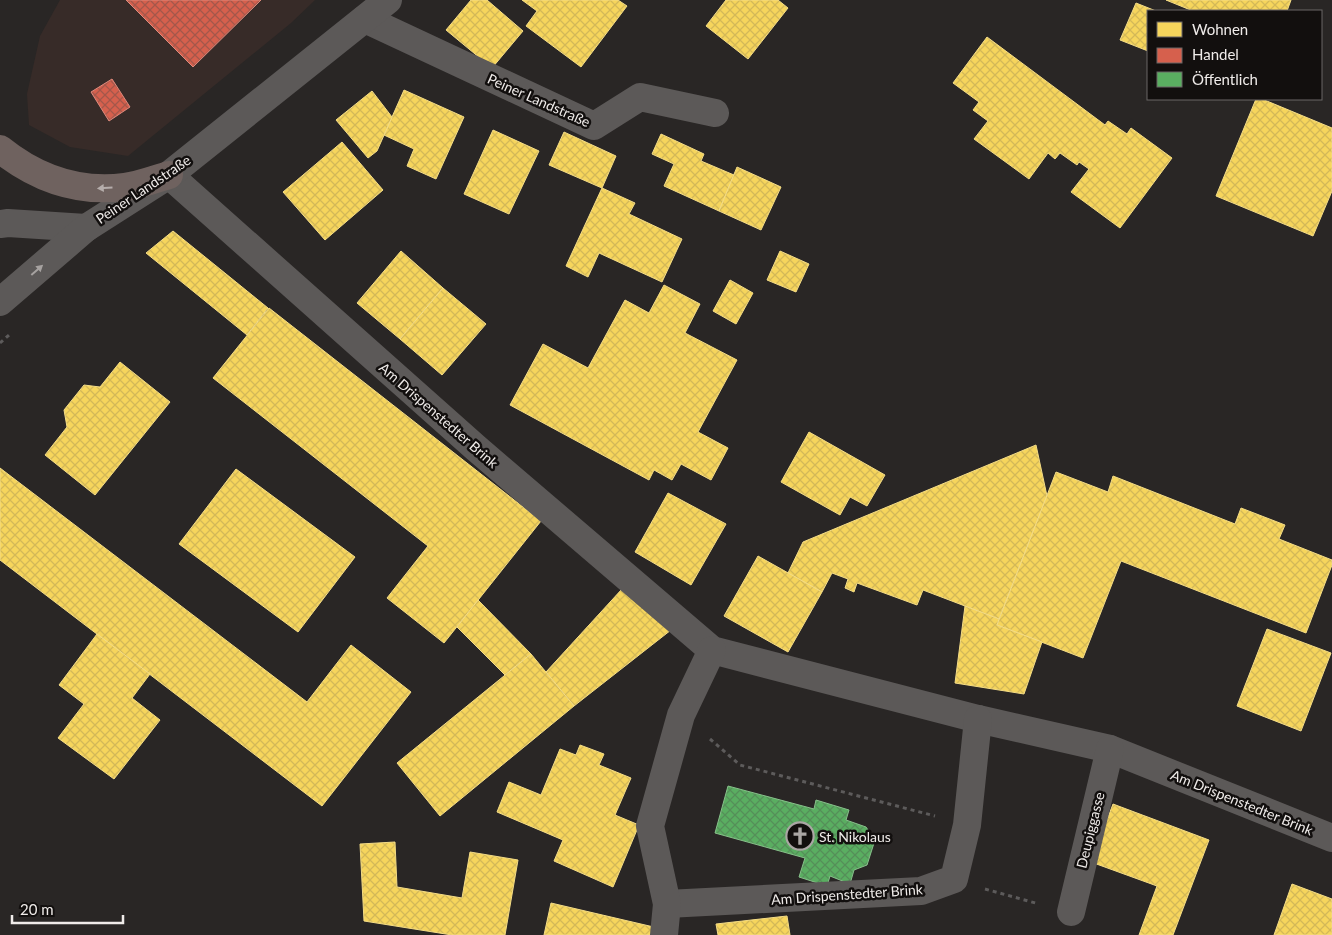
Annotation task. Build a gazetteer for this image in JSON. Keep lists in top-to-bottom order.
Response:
{
  "streets": {
    "street": ["Peiner Landstraße", "Am Drispenstedter Brink", "Deupiggasse"]
  },
  "crossings": [
    ["Peiner Landstraße", "Am Drispenstedter Brink"],
    ["Am Drispenstedter Brink", "Deupiggasse"]
  ],
  "places": {
    "church": ["St. Nikolaus"]
  },
  "legend": ["Wohnen", "Handel", "Öffentlich"],
  "scale_bar": "20 m"
}
